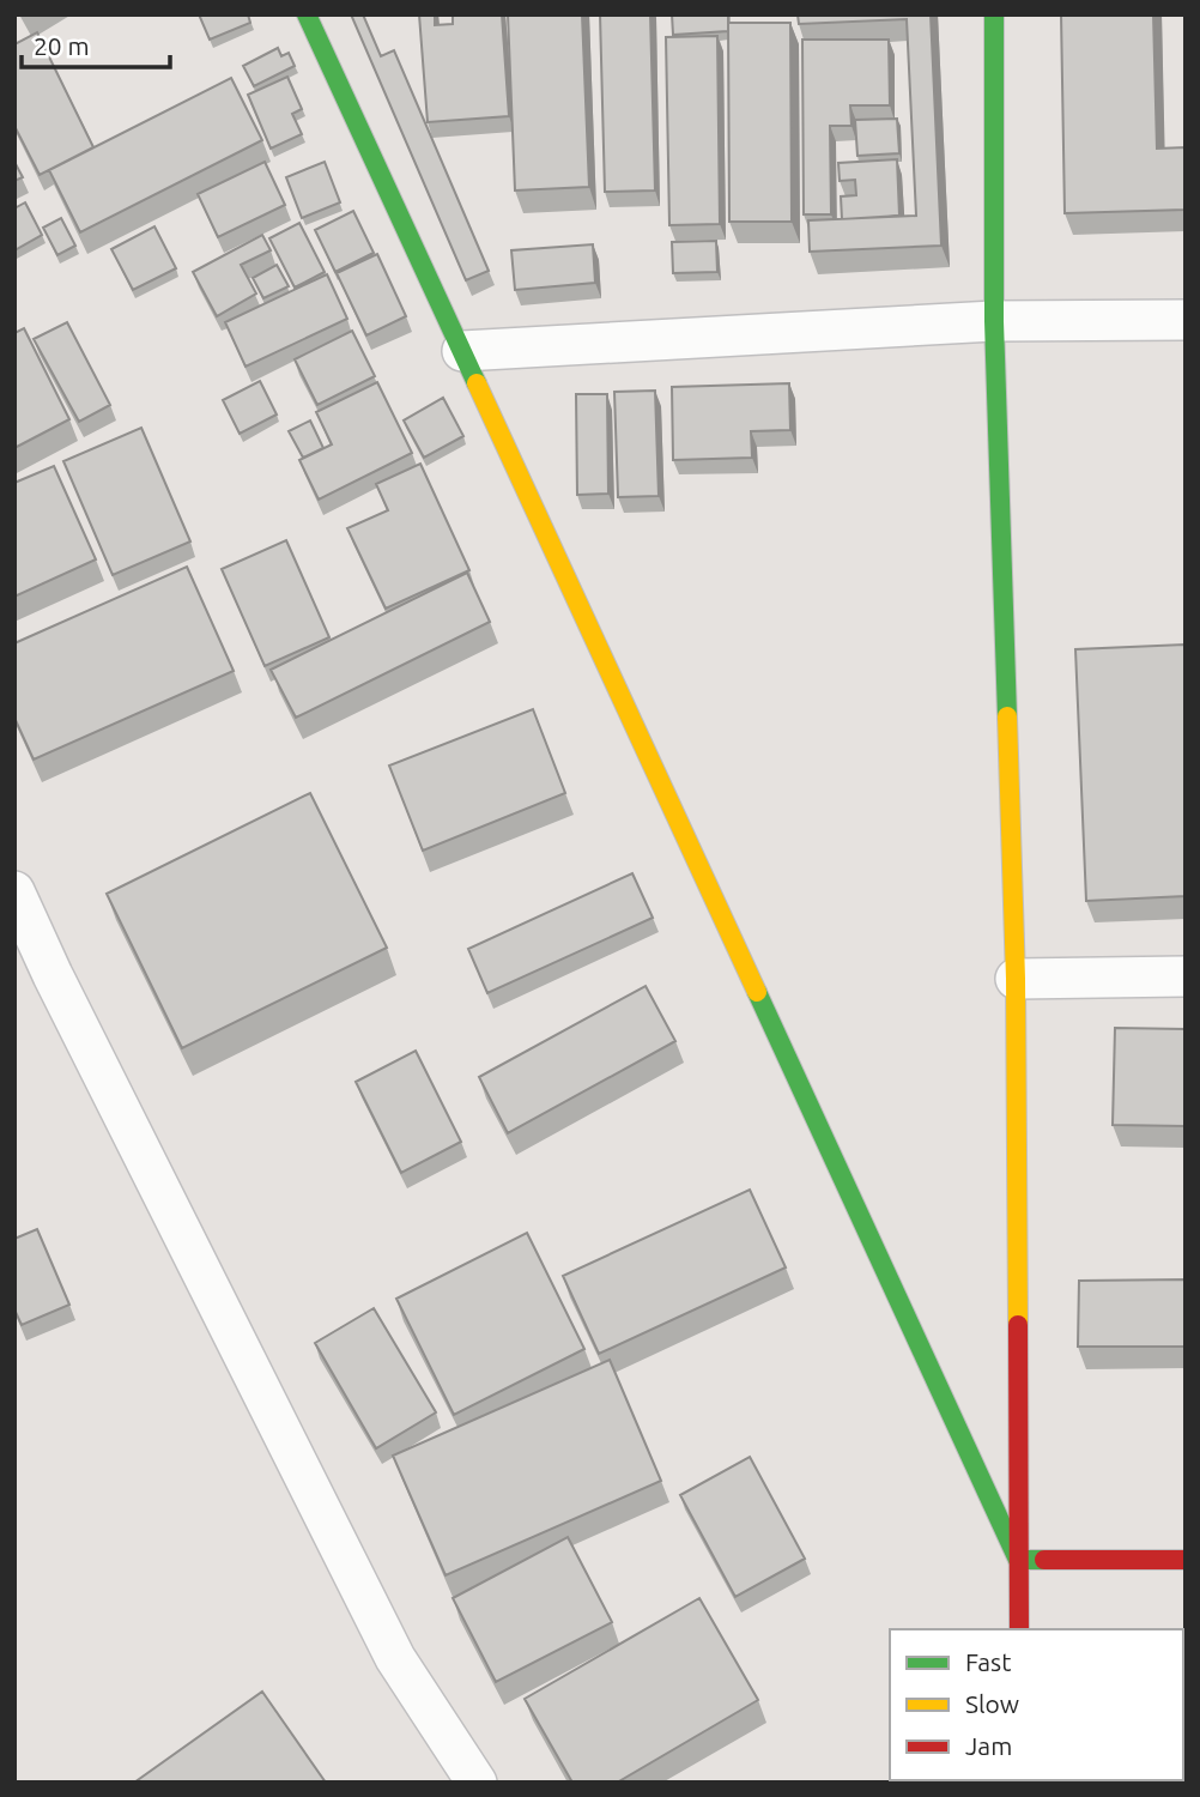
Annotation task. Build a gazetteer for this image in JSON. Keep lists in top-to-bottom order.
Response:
{
  "legend": ["Fast", "Slow", "Jam"],
  "scale_bar": "20 m"
}
